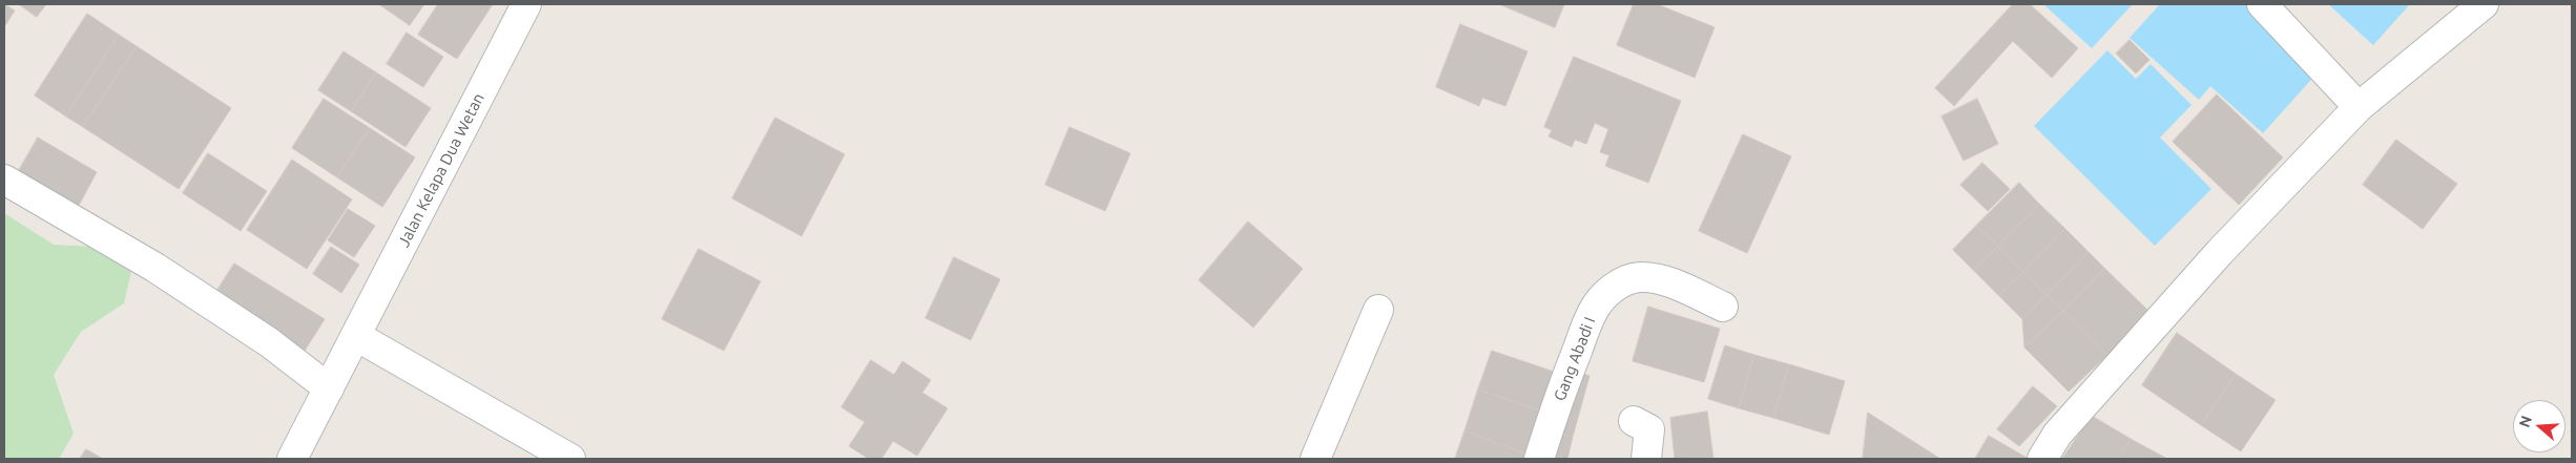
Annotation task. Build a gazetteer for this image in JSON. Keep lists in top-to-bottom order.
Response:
{
  "streets": {
    "street": ["Jalan Kelapa Dua Wetan", "Gang Abadi I"]
  },
  "north": "left"
}
